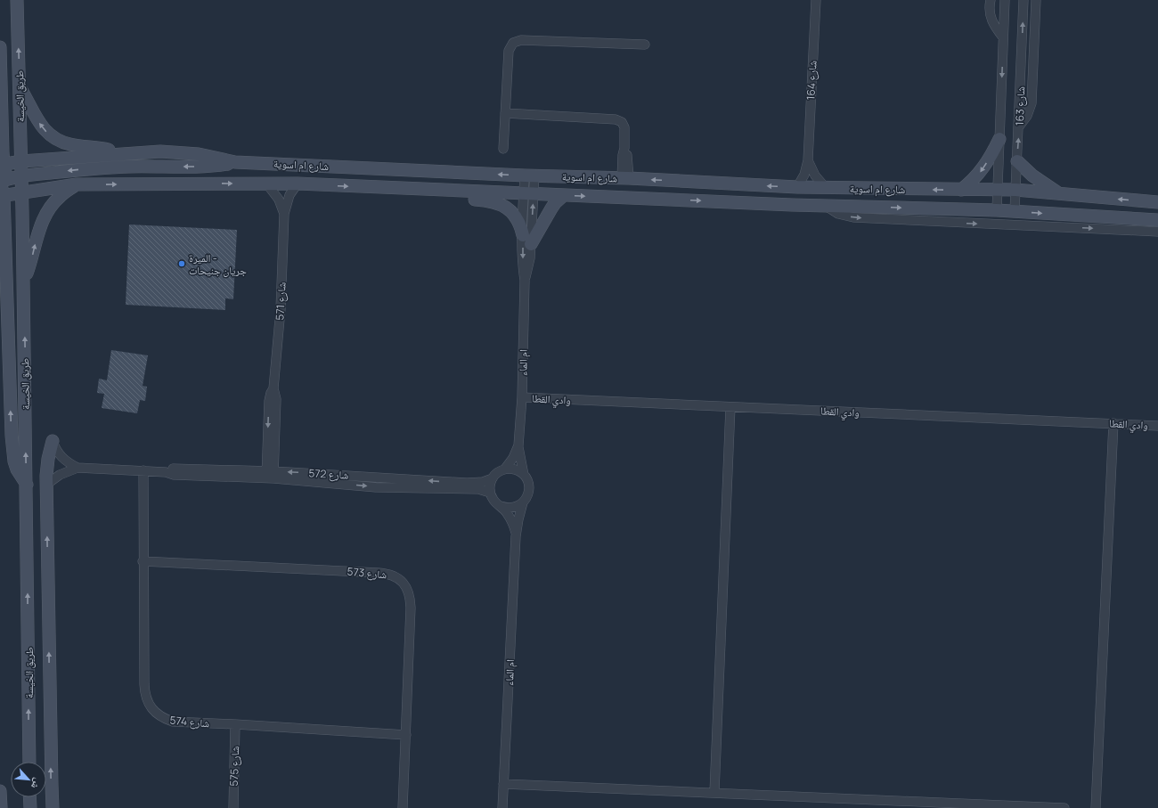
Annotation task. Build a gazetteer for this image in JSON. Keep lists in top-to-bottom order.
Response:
{
  "streets": {
    "street": [
      "شارع 164",
      "طريق الخيسة",
      "شارع 163",
      "شارع ام اسوية",
      "شارع 571",
      "ام الماء",
      "وادي القطا",
      "شارع 572",
      "شارع 573",
      "شارع 574",
      "شارع 575"
    ]
  },
  "crossings": [
    ["شارع 164", "شارع ام اسوية"],
    ["طريق الخيسة", "شارع ام اسوية"],
    ["طريق الخيسة", "شارع 572"],
    ["شارع 163", "شارع ام اسوية"],
    ["شارع ام اسوية", "شارع 571"],
    ["شارع ام اسوية", "ام الماء"],
    ["شارع 571", "شارع 572"],
    ["ام الماء", "وادي القطا"],
    ["ام الماء", "شارع 572"],
    ["شارع 572", "شارع 574"],
    ["شارع 573", "شارع 574"],
    ["شارع 574", "شارع 575"]
  ],
  "places": ["الميرة - جريان جنيحات"],
  "north": "bottom right"
}
